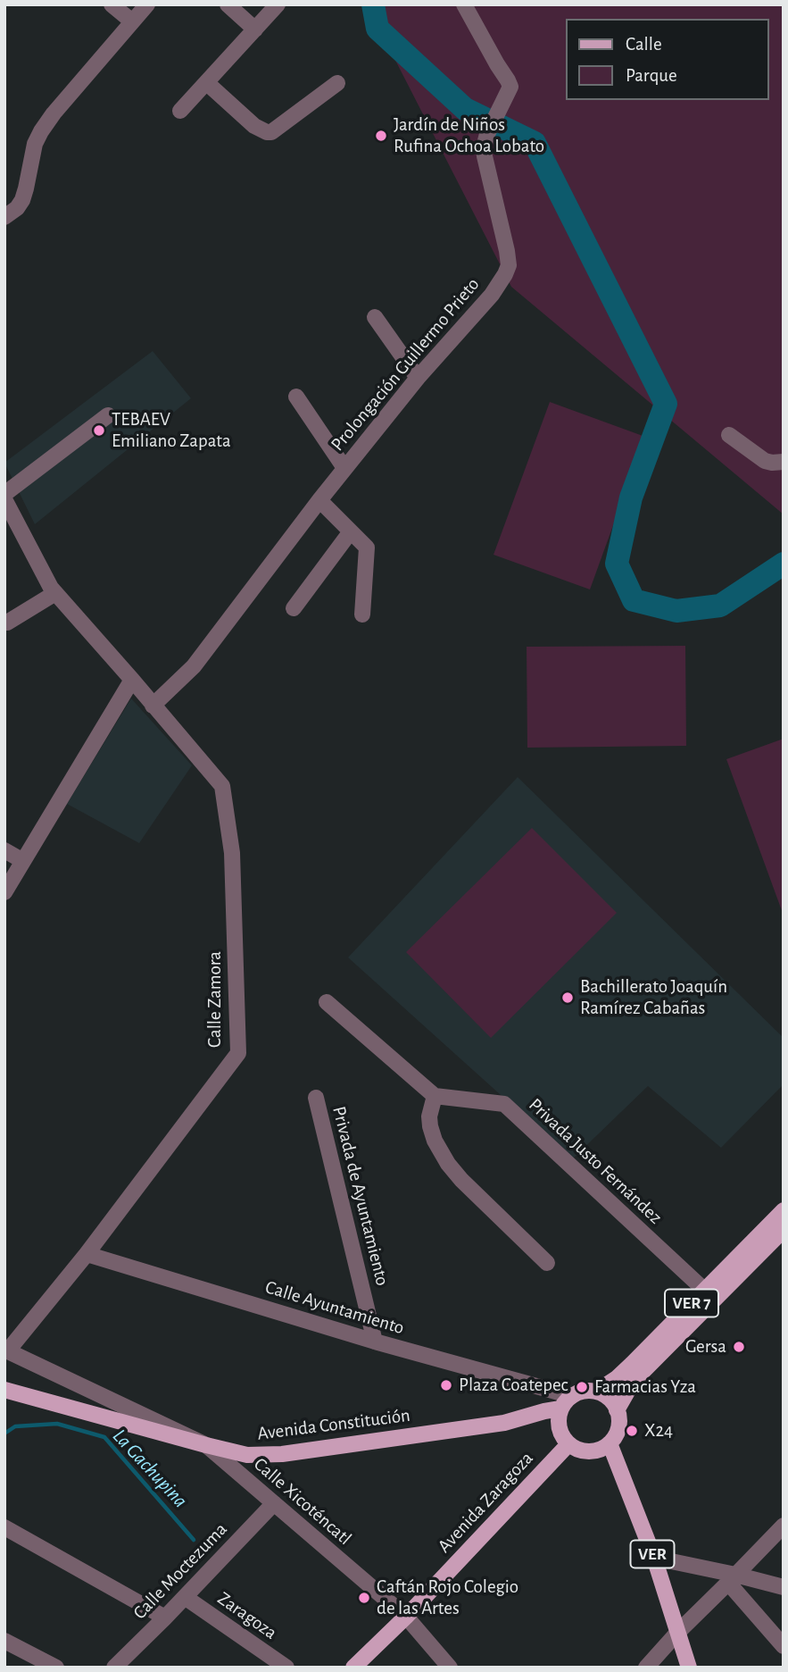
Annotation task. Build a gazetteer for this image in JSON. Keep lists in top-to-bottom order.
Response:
{
  "streets": {
    "main road": [
      "VER 7",
      "Avenida Constitución",
      "Avenida Zaragoza",
      "VER"
    ],
    "street": [
      "Prolongación Guillermo Prieto",
      "Calle Zamora",
      "Privada Justo Fernández",
      "Privada de Ayuntamiento",
      "Calle Ayuntamiento",
      "Calle Xicoténcatl",
      "Calle Moctezuma",
      "Zaragoza"
    ]
  },
  "crossings": [
    ["Prolongación Guillermo Prieto", "Calle Zamora"],
    ["Calle Zamora", "Calle Ayuntamiento"],
    ["Calle Zamora", "Calle Xicoténcatl"],
    ["Privada Justo Fernández", "VER 7"],
    ["Privada de Ayuntamiento", "Calle Ayuntamiento"],
    ["VER 7", "Calle Ayuntamiento"],
    ["VER 7", "Avenida Constitución"],
    ["VER 7", "Avenida Zaragoza"],
    ["VER 7", "VER"],
    ["Calle Ayuntamiento", "Avenida Constitución"],
    ["Calle Ayuntamiento", "Avenida Zaragoza"],
    ["Calle Ayuntamiento", "VER"],
    ["Avenida Constitución", "Calle Xicoténcatl"],
    ["Avenida Constitución", "Avenida Zaragoza"],
    ["Avenida Constitución", "VER"],
    ["Calle Xicoténcatl", "Avenida Zaragoza"],
    ["Calle Xicoténcatl", "Calle Moctezuma"],
    ["Avenida Zaragoza", "VER"],
    ["Calle Moctezuma", "Zaragoza"]
  ],
  "water": ["La Gachupina"],
  "places": [
    "Jardín de Niños Rufina Ochoa Lobato",
    "TEBAEV Emiliano Zapata",
    "Bachillerato Joaquín Ramírez Cabañas",
    "Gersa",
    "Plaza Coatepec",
    "Farmacias Yza",
    "X24",
    "Caftán Rojo Colegio de las Artes"
  ],
  "legend": ["Calle", "Parque"]
}
